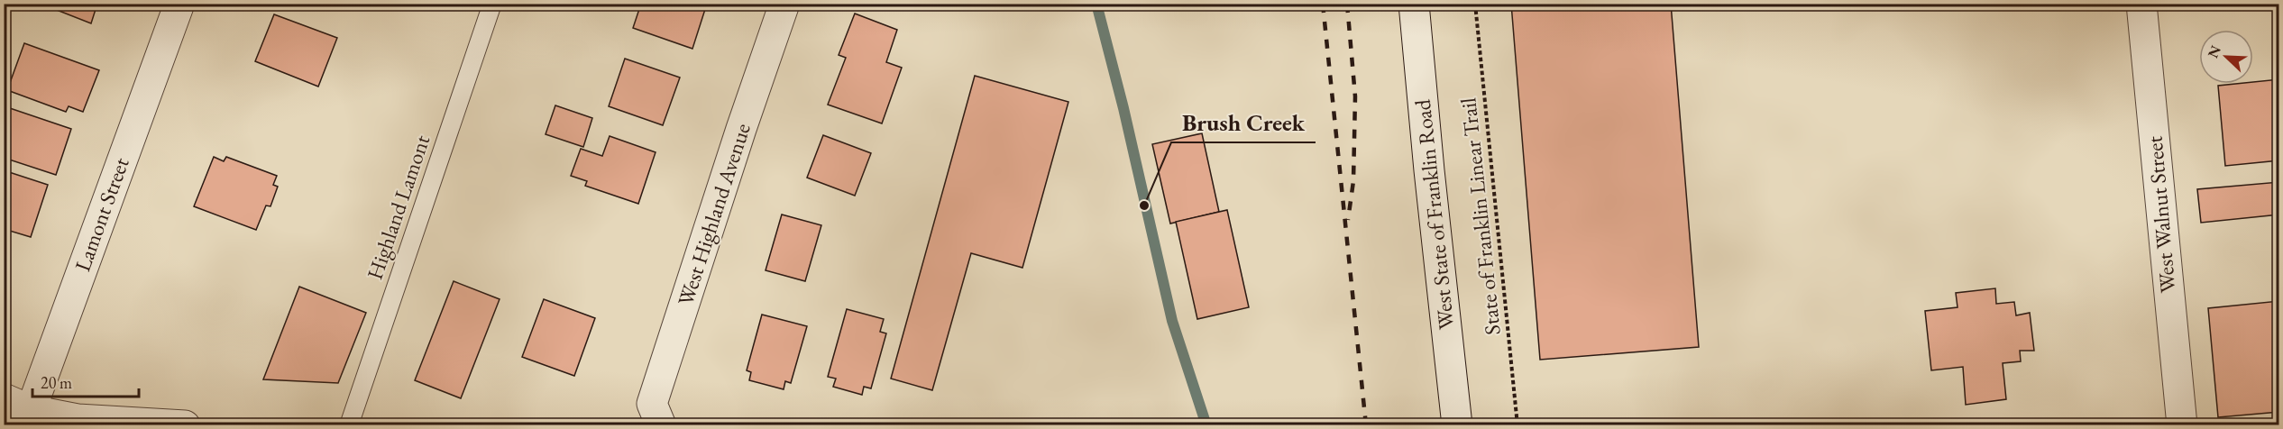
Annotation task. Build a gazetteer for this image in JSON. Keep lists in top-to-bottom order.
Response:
{
  "streets": {
    "street": [
      "Lamont Street",
      "West Highland Avenue",
      "West State of Franklin Road",
      "West Walnut Street"
    ],
    "lane": ["Highland Lamont"],
    "path": ["State of Franklin Linear Trail"]
  },
  "places": ["Brush Creek"],
  "scale_bar": "20 m",
  "north": "top left"
}
